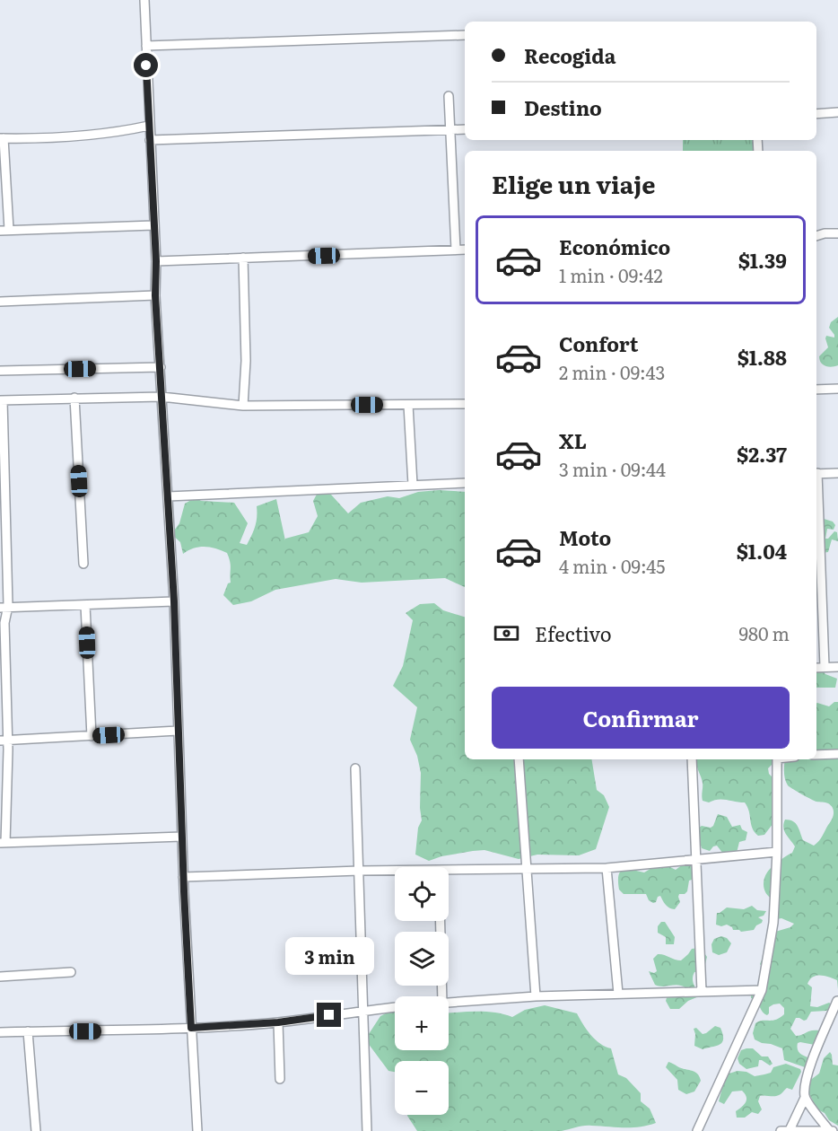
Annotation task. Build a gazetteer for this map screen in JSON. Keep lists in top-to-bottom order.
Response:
{
  "page": {
    "banner": ["Recogida", "Destino"],
    "heading": "Elige un viaje",
    "list": [
      {
        "name": "Económico",
        "note": "1 min · 09:42",
        "value": "$1.39"
      },
      {
        "name": "Confort",
        "note": "2 min · 09:43",
        "value": "$1.88"
      },
      {
        "name": "XL",
        "note": "3 min · 09:44",
        "value": "$2.37"
      },
      {
        "name": "Moto",
        "note": "4 min · 09:45",
        "value": "$1.04"
      }
    ],
    "pay": ["Efectivo", "980 m"],
    "buttons": "Confirmar",
    "map_buttons": ["+", "−"],
    "bubble": "3 min"
  }
}
